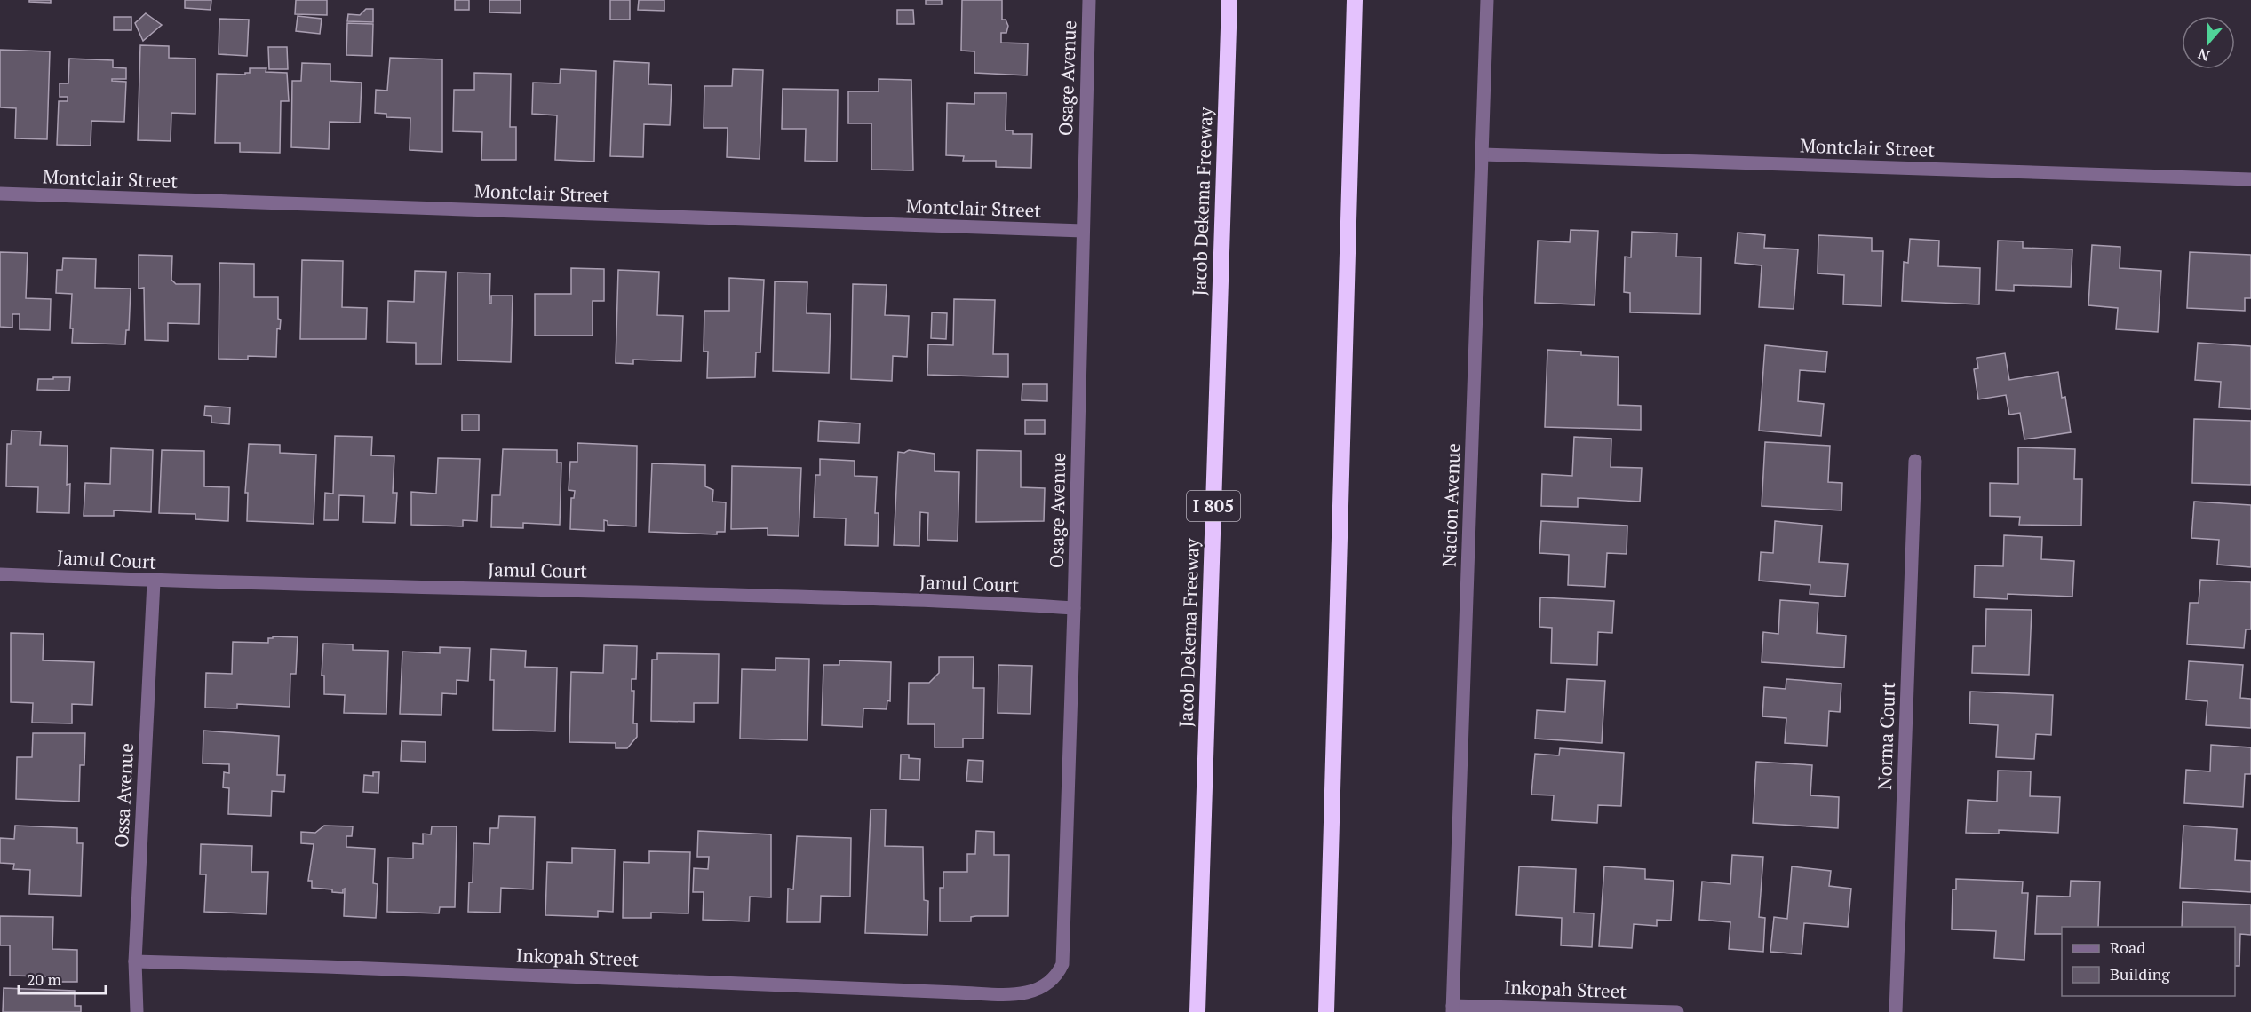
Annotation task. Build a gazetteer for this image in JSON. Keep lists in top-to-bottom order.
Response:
{
  "streets": {
    "highway": ["Jacob Dekema Freeway", "I 805"],
    "street": [
      "Osage Avenue",
      "Montclair Street",
      "Nacion Avenue",
      "Jamul Court",
      "Norma Court",
      "Ossa Avenue",
      "Inkopah Street"
    ]
  },
  "crossings": [
    ["Osage Avenue", "Montclair Street"],
    ["Osage Avenue", "Jamul Court"],
    ["Osage Avenue", "Inkopah Street"],
    ["Montclair Street", "Nacion Avenue"],
    ["Nacion Avenue", "Inkopah Street"],
    ["Jamul Court", "Ossa Avenue"],
    ["Ossa Avenue", "Inkopah Street"]
  ],
  "legend": ["Road", "Building"],
  "scale_bar": "20 m",
  "north": "bottom"
}
